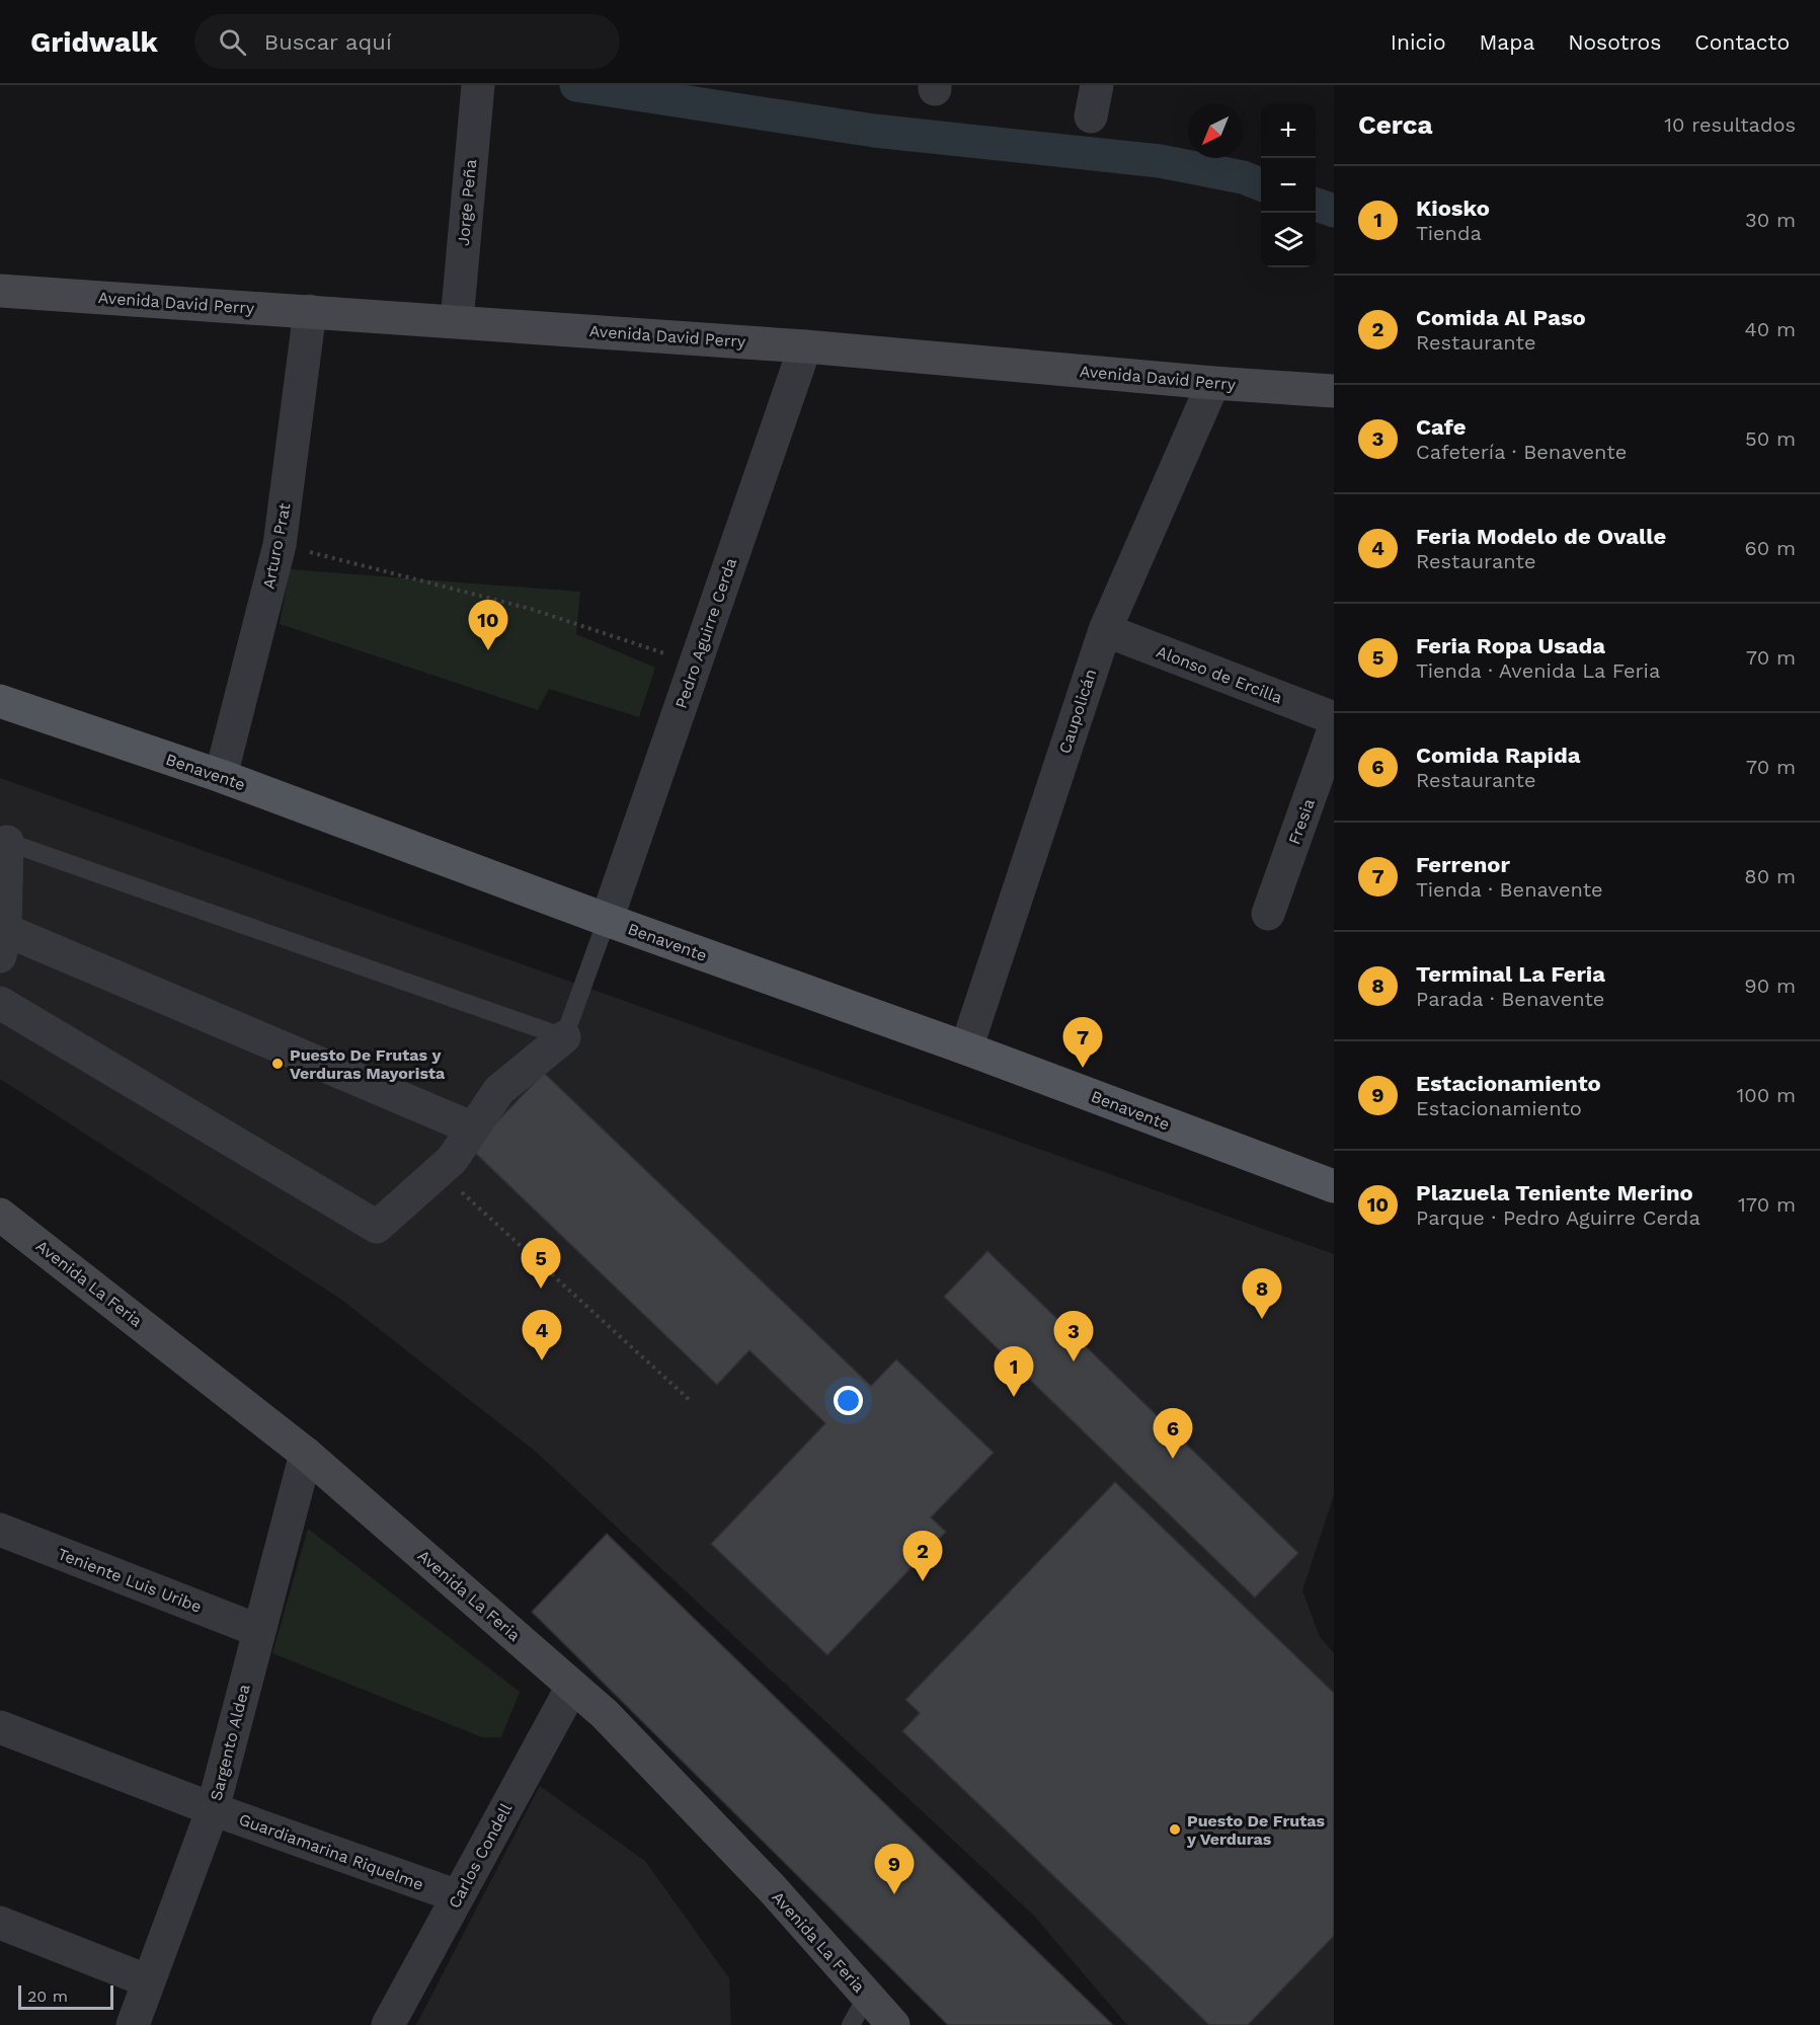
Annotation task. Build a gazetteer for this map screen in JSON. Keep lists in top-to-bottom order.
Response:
{
  "streets": {
    "main road": ["Avenida David Perry", "Benavente", "Avenida La Feria"],
    "street": [
      "Jorge Peña",
      "Arturo Prat",
      "Pedro Aguirre Cerda",
      "Alonso de Ercilla",
      "Caupolicán",
      "Fresia",
      "Teniente Luis Uribe",
      "Sargento Aldea",
      "Guardiamarina Riquelme",
      "Carlos Condell"
    ]
  },
  "crossings": [
    ["Jorge Peña", "Avenida David Perry"],
    ["Avenida David Perry", "Arturo Prat"],
    ["Avenida David Perry", "Pedro Aguirre Cerda"],
    ["Avenida David Perry", "Caupolicán"],
    ["Arturo Prat", "Benavente"],
    ["Pedro Aguirre Cerda", "Benavente"],
    ["Alonso de Ercilla", "Caupolicán"],
    ["Caupolicán", "Benavente"],
    ["Avenida La Feria", "Sargento Aldea"],
    ["Avenida La Feria", "Carlos Condell"],
    ["Teniente Luis Uribe", "Sargento Aldea"],
    ["Sargento Aldea", "Guardiamarina Riquelme"],
    ["Guardiamarina Riquelme", "Carlos Condell"]
  ],
  "places": ["Puesto De Frutas y Verduras Mayorista", "Puesto De Frutas y Verduras"],
  "scale_bar": "20 m",
  "north": "bottom left",
  "page": {
    "header": "Gridwalk",
    "search": "Buscar aquí",
    "nav": [
      "Inicio",
      "Mapa",
      "Nosotros",
      "Contacto"
    ],
    "heading": ["Cerca", "10 resultados"],
    "map_buttons": ["+", "−"],
    "list": [
      {
        "mark": "1",
        "name": "Kiosko",
        "note": "Tienda",
        "value": "30 m"
      },
      {
        "mark": "2",
        "name": "Comida Al Paso",
        "note": "Restaurante",
        "value": "40 m"
      },
      {
        "mark": "3",
        "name": "Cafe",
        "note": "Cafetería · Benavente",
        "value": "50 m"
      },
      {
        "mark": "4",
        "name": "Feria Modelo de Ovalle",
        "note": "Restaurante",
        "value": "60 m"
      },
      {
        "mark": "5",
        "name": "Feria Ropa Usada",
        "note": "Tienda · Avenida La Feria",
        "value": "70 m"
      },
      {
        "mark": "6",
        "name": "Comida Rapida",
        "note": "Restaurante",
        "value": "70 m"
      },
      {
        "mark": "7",
        "name": "Ferrenor",
        "note": "Tienda · Benavente",
        "value": "80 m"
      },
      {
        "mark": "8",
        "name": "Terminal La Feria",
        "note": "Parada · Benavente",
        "value": "90 m"
      },
      {
        "mark": "9",
        "name": "Estacionamiento",
        "note": "Estacionamiento",
        "value": "100 m"
      },
      {
        "mark": "10",
        "name": "Plazuela Teniente Merino",
        "note": "Parque · Pedro Aguirre Cerda",
        "value": "170 m"
      }
    ],
    "pins": [
      "10",
      "7",
      "5",
      "8",
      "4",
      "3",
      "1",
      "6",
      "2",
      "9"
    ],
    "scale": "20 m"
  }
}
